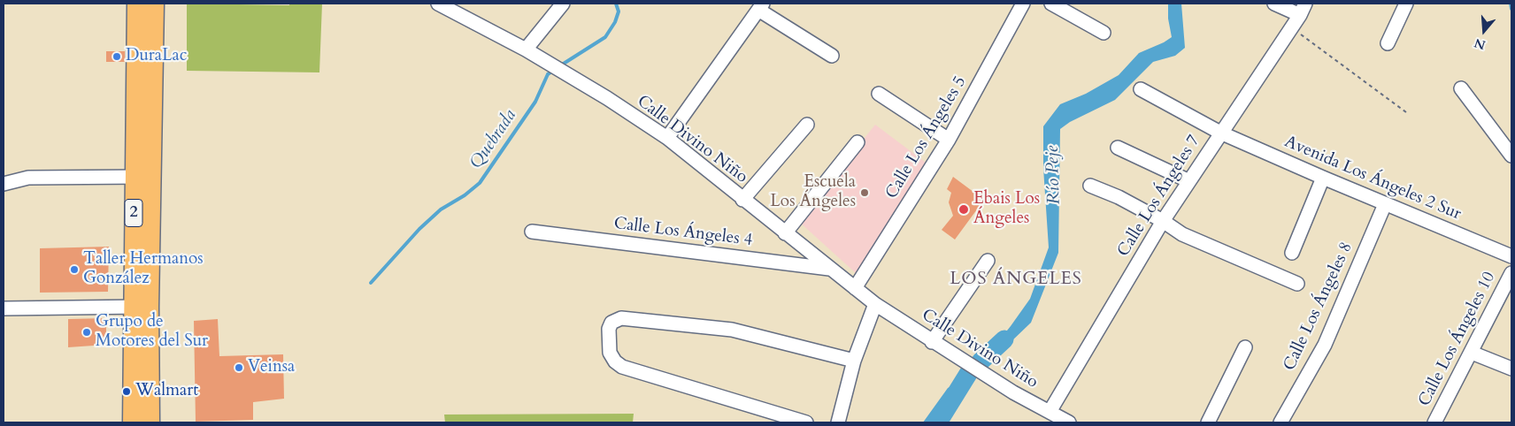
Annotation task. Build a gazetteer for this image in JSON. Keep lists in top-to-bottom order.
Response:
{
  "streets": {
    "highway": ["2"],
    "street": [
      "Calle Los Ángeles 5",
      "Calle Divino Niño",
      "Avenida Los Ángeles 2 Sur",
      "Calle Los Ángeles 7",
      "Calle Los Ángeles 4",
      "Calle Los Ángeles 8",
      "Calle Los Ángeles 10"
    ]
  },
  "crossings": [
    ["Calle Los Ángeles 5", "Calle Divino Niño"],
    ["Calle Divino Niño", "Calle Los Ángeles 7"],
    ["Calle Divino Niño", "Calle Los Ángeles 4"],
    ["Avenida Los Ángeles 2 Sur", "Calle Los Ángeles 7"],
    ["Avenida Los Ángeles 2 Sur", "Calle Los Ángeles 8"]
  ],
  "districts": ["LOS ÁNGELES"],
  "water": ["Quebrada", "Río Peje"],
  "places": [
    "DuraLac",
    "Escuela Los Ángeles",
    "Ebais Los Ángeles",
    "Taller Hermanos González",
    "Grupo de Motores del Sur",
    "Veinsa",
    "Walmart"
  ],
  "north": "bottom"
}
